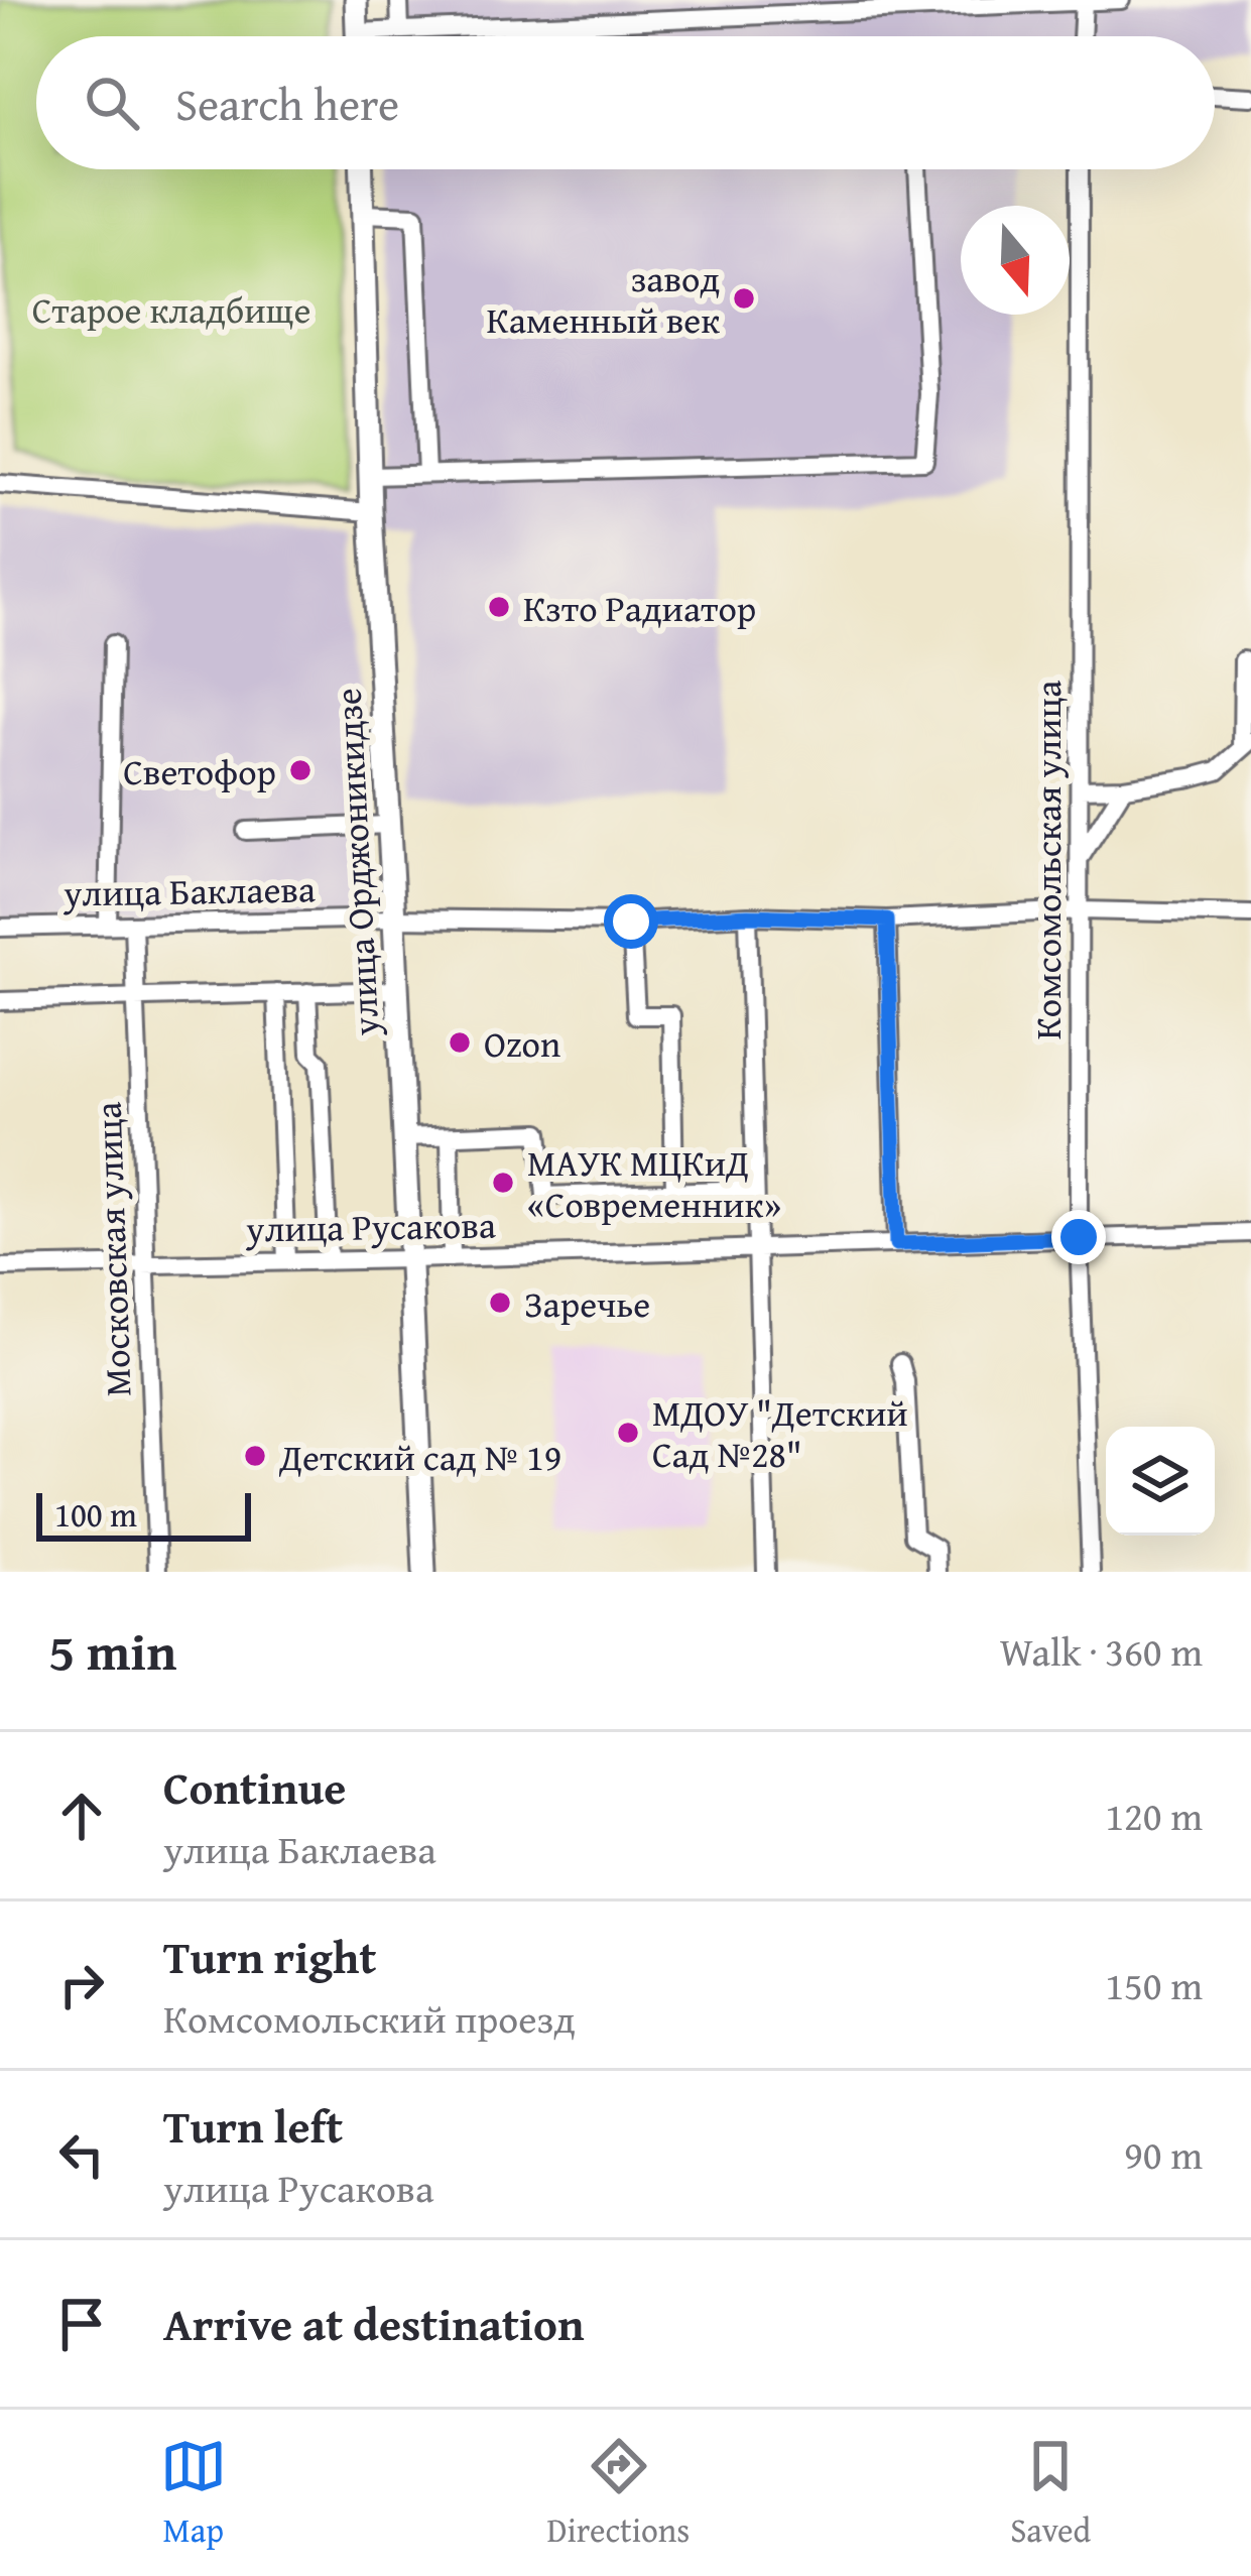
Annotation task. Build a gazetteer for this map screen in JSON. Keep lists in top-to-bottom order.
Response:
{
  "streets": {
    "main road": ["улица Орджоникидзе"],
    "street": [
      "Комсомольская улица",
      "улица Баклаева",
      "улица Русакова",
      "Московская улица"
    ]
  },
  "crossings": [
    ["Комсомольская улица", "улица Баклаева"],
    ["Комсомольская улица", "улица Русакова"],
    ["улица Орджоникидзе", "улица Баклаева"],
    ["улица Орджоникидзе", "улица Русакова"],
    ["улица Баклаева", "Московская улица"],
    ["улица Русакова", "Московская улица"]
  ],
  "parks": ["Старое кладбище"],
  "places": [
    "завод Каменный век",
    "Кзто Радиатор",
    "Светофор",
    "Ozon",
    "МАУК МЦКиД «Современник»",
    "Заречье",
    "МДОУ \"Детский Сад №28\"",
    "Детский сад № 19"
  ],
  "scale_bar": "100 m",
  "north": "bottom",
  "page": {
    "search": "Search here",
    "scale": "100 m",
    "heading": ["5 min", "Walk · 360 m"],
    "list": [
      ["Continue", "улица Баклаева", "120 m"],
      ["Turn right", "Комсомольский проезд", "150 m"],
      ["Turn left", "улица Русакова", "90 m"],
      "Arrive at destination"
    ],
    "nav": ["Map", "Directions", "Saved"]
  }
}
